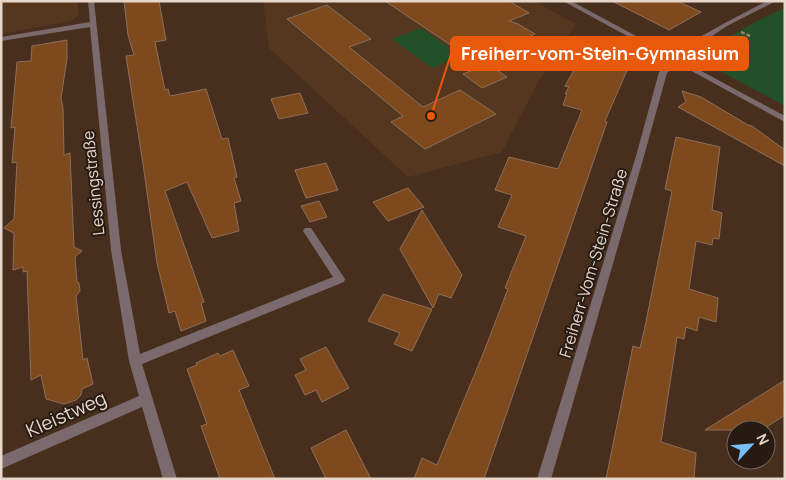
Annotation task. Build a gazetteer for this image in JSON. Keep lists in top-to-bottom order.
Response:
{
  "streets": {
    "street": ["Lessingstraße", "Freiherr-Vom-Stein-Straße", "Kleistweg"]
  },
  "crossings": [
    ["Lessingstraße", "Kleistweg"]
  ],
  "places": ["Freiherr-vom-Stein-Gymnasium"],
  "north": "top right"
}
